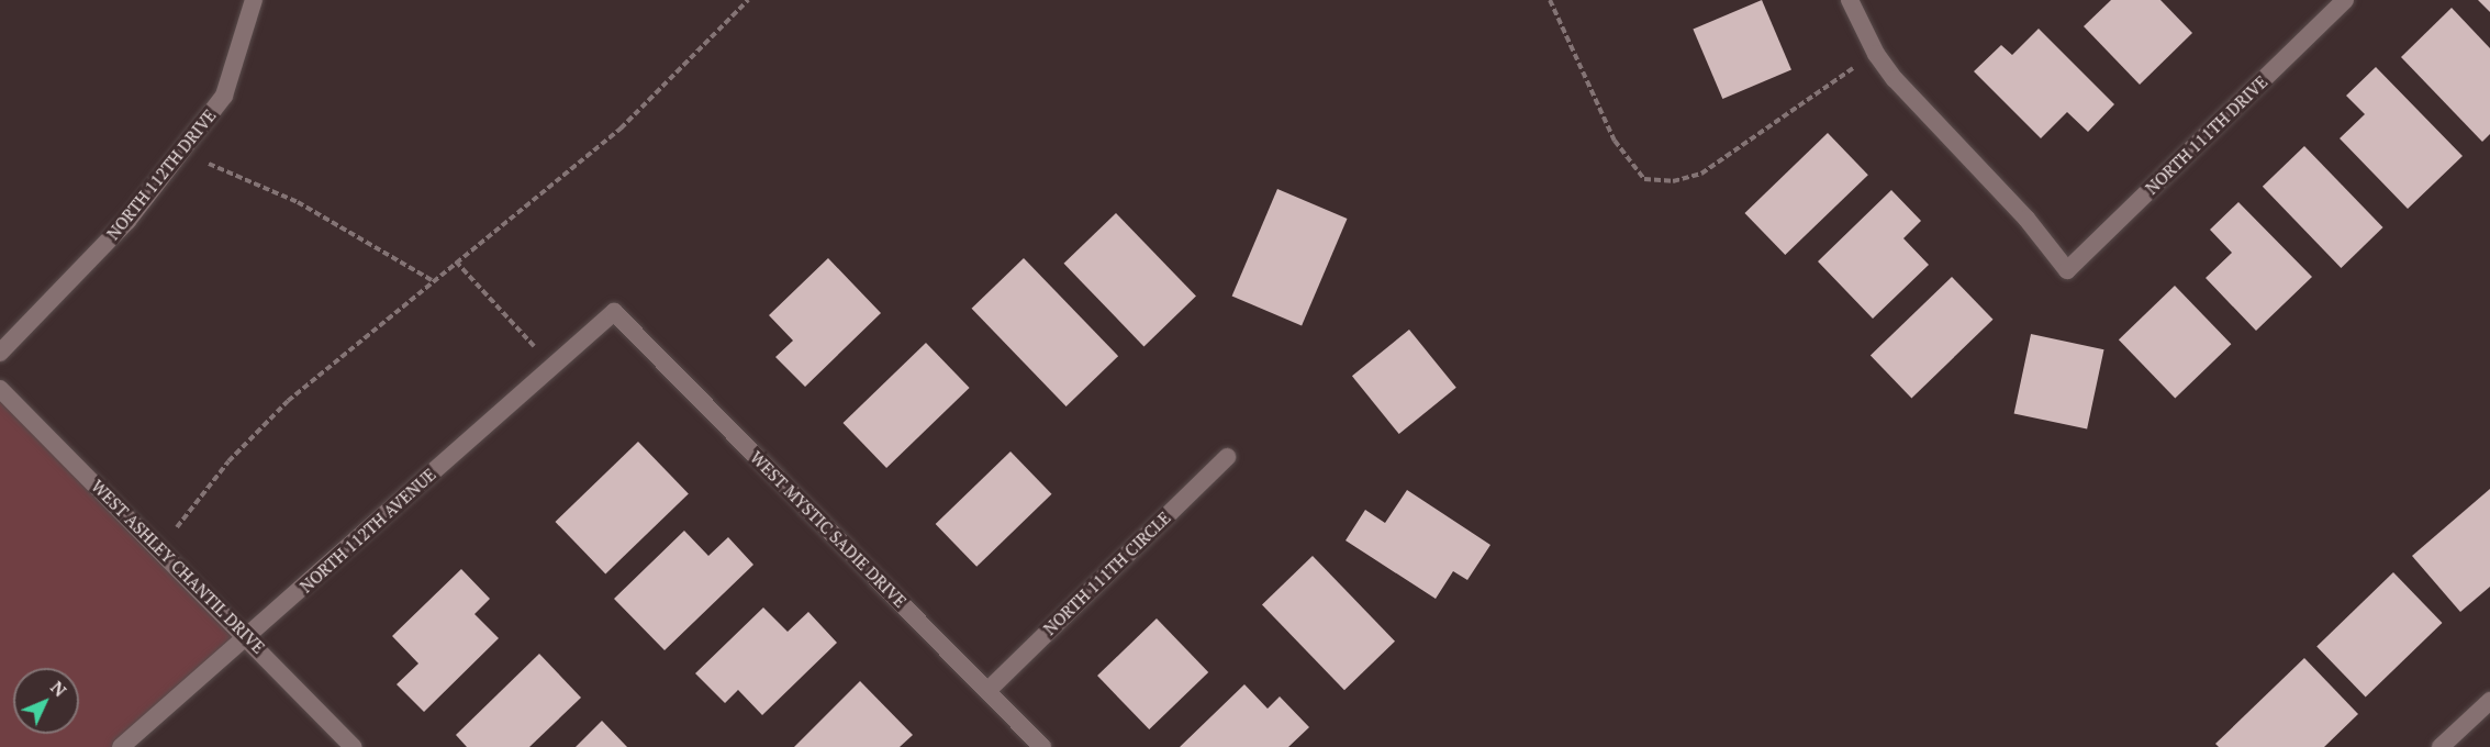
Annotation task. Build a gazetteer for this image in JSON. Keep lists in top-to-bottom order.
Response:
{
  "streets": {
    "street": [
      "NORTH 111TH DRIVE",
      "NORTH 112TH DRIVE",
      "WEST MYSTIC SADIE DRIVE",
      "NORTH 112TH AVENUE",
      "WEST ASHLEY CHANTIL DRIVE",
      "NORTH 111TH CIRCLE"
    ]
  },
  "crossings": [
    ["WEST MYSTIC SADIE DRIVE", "NORTH 112TH AVENUE"],
    ["WEST MYSTIC SADIE DRIVE", "NORTH 111TH CIRCLE"],
    ["NORTH 112TH AVENUE", "WEST ASHLEY CHANTIL DRIVE"]
  ],
  "north": "top right"
}
